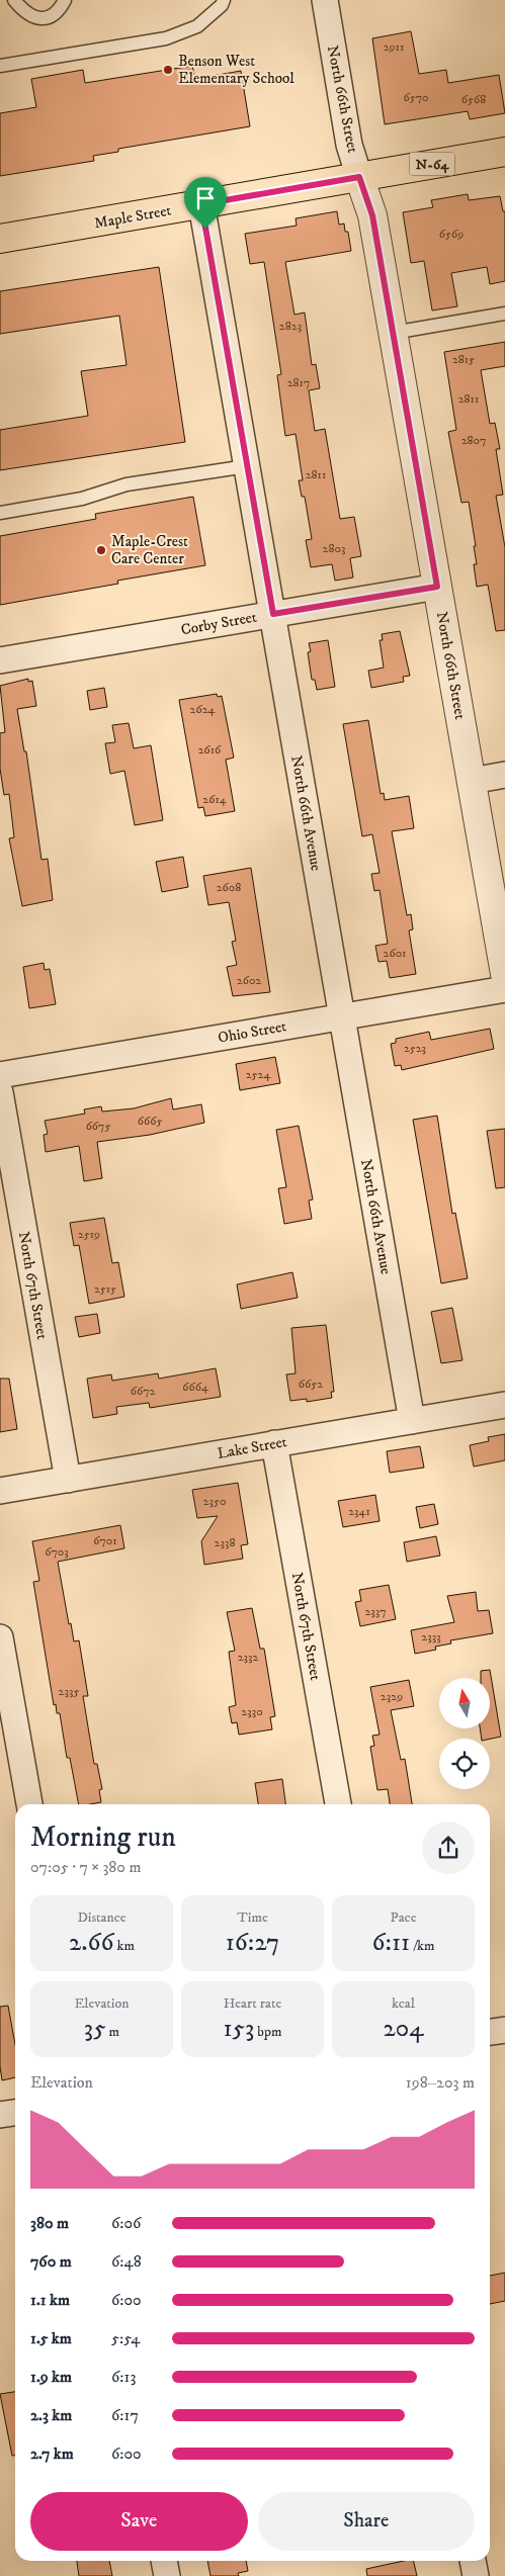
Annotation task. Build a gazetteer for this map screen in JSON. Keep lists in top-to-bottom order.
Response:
{
  "streets": {
    "main road": ["N-64", "Maple Street"],
    "street": [
      "North 66th Street",
      "Corby Street",
      "North 66th Avenue",
      "Ohio Street",
      "North 67th Street",
      "Lake Street"
    ]
  },
  "crossings": [
    ["North 66th Street", "Maple Street"],
    ["North 66th Street", "Corby Street"],
    ["Maple Street", "North 66th Avenue"],
    ["Corby Street", "North 66th Avenue"],
    ["North 66th Avenue", "Ohio Street"],
    ["North 66th Avenue", "Lake Street"],
    ["North 67th Street", "Lake Street"]
  ],
  "places": ["Benson West Elementary School", "Maple-Crest Care Center"],
  "house_numbers": [
    "2911",
    "6570",
    "6568",
    "6569",
    "2823",
    "2815",
    "2817",
    "2811",
    "2807",
    "2811",
    "2803",
    "2624",
    "2616",
    "2614",
    "2608",
    "2601",
    "2602",
    "2523",
    "2524",
    "6665",
    "6675",
    "2519",
    "2515",
    "6652",
    "6664",
    "6672",
    "2350",
    "2341",
    "6701",
    "2338",
    "6703",
    "2337",
    "2333",
    "2332",
    "2335",
    "2329",
    "2330"
  ],
  "north": "top",
  "page": {
    "heading": ["Morning run", "07:05 · 7 × 380 m"],
    "stats": [
      ["Distance", "2.66 km"],
      ["Time", "16:27"],
      ["Pace", "6:11 /km"],
      ["Elevation", "35 m"],
      ["Heart rate", "153 bpm"],
      ["kcal", "204"]
    ],
    "chart": ["Elevation", "198–203 m"],
    "list": [
      {
        "name": "380 m",
        "note": "6:06"
      },
      {
        "name": "760 m",
        "note": "6:48"
      },
      {
        "name": "1.1 km",
        "note": "6:00"
      },
      {
        "name": "1.5 km",
        "note": "5:54"
      },
      {
        "name": "1.9 km",
        "note": "6:13"
      },
      {
        "name": "2.3 km",
        "note": "6:17"
      },
      {
        "name": "2.7 km",
        "note": "6:00"
      }
    ],
    "buttons": ["Save", "Share"]
  }
}
